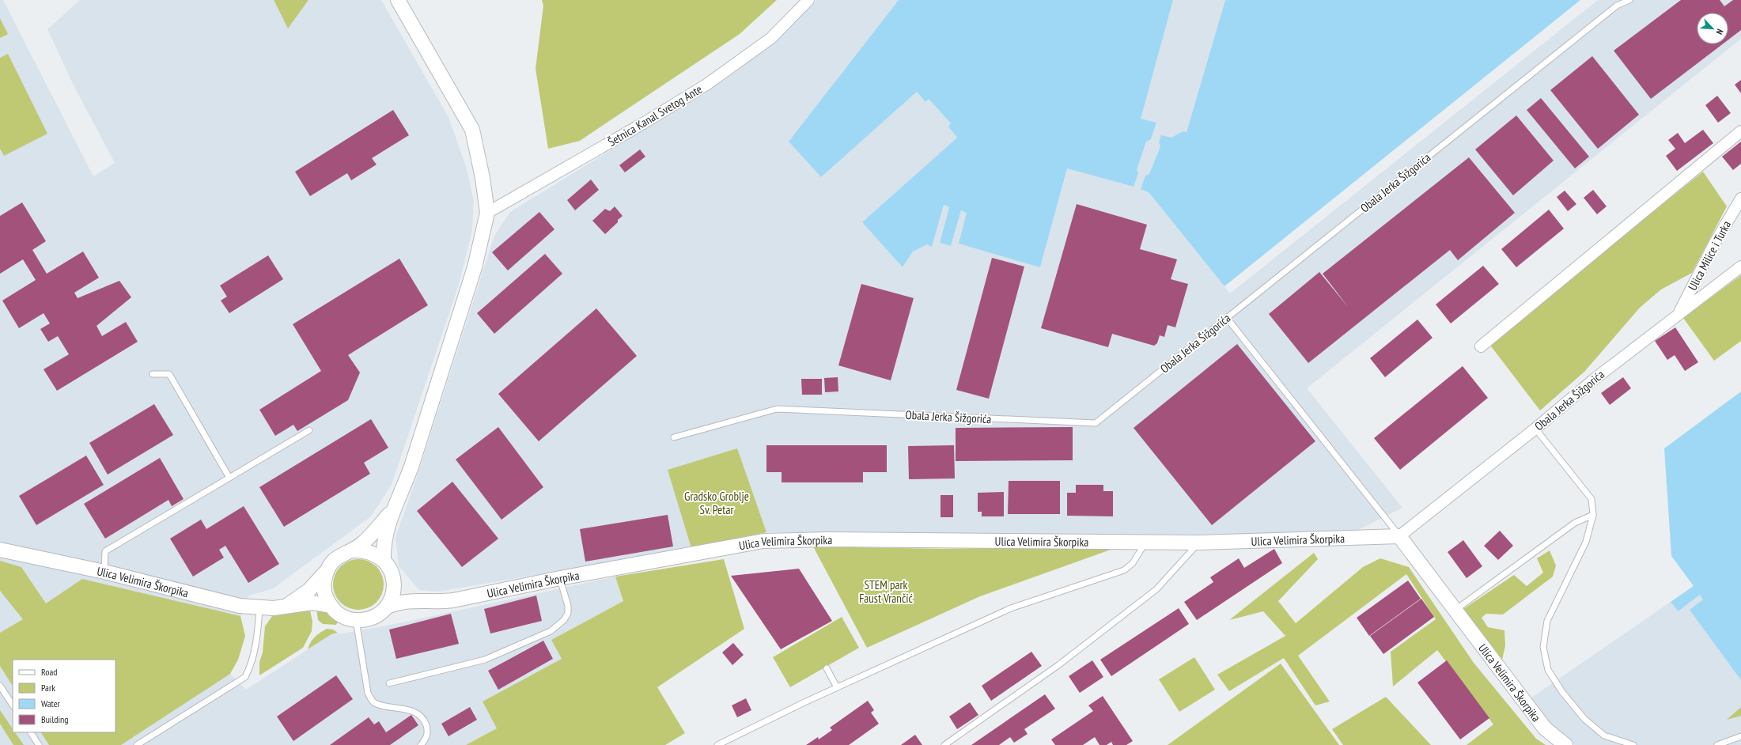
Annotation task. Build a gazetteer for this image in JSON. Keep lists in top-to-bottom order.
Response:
{
  "streets": {
    "street": [
      "Šetnica Kanal Svetog Ante",
      "Obala Jerka Šižgorića",
      "Ulica Milice i Turka",
      "Ulica Velimira Škorpika"
    ]
  },
  "crossings": [
    ["Obala Jerka Šižgorića", "Ulica Milice i Turka"],
    ["Obala Jerka Šižgorića", "Ulica Velimira Škorpika"]
  ],
  "parks": ["Gradsko Groblje Sv. Petar", "STEM park Faust Vrančić"],
  "legend": [
    "Road",
    "Park",
    "Water",
    "Building"
  ],
  "north": "bottom right"
}
